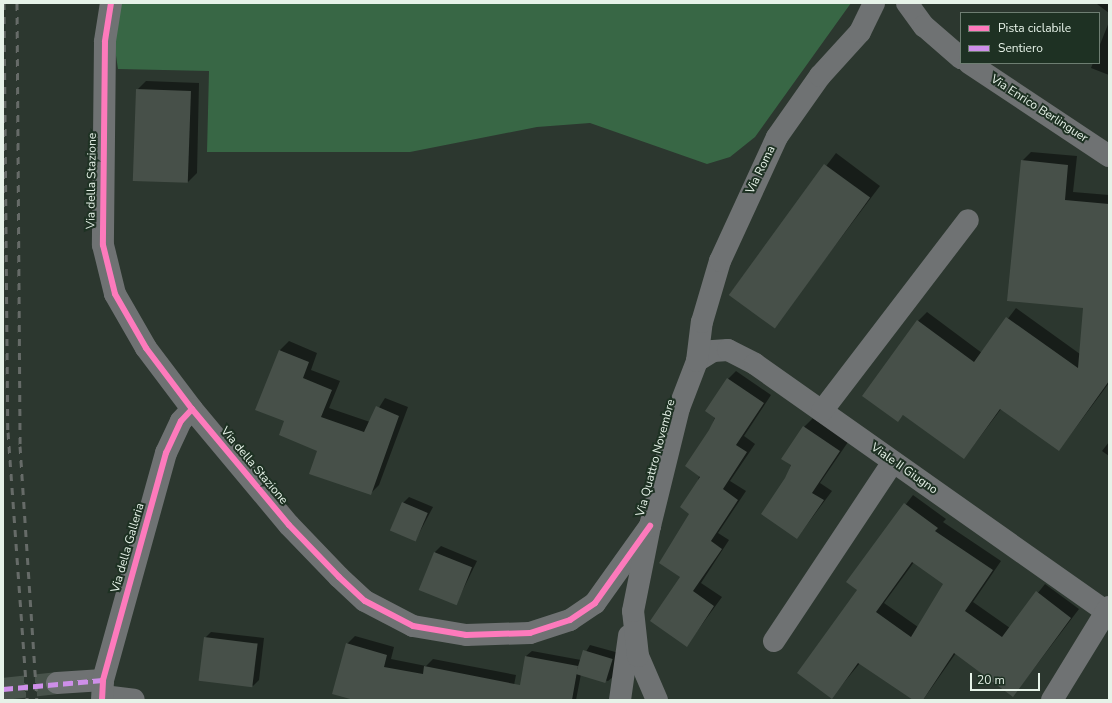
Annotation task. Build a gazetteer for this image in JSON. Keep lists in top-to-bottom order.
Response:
{
  "streets": {
    "street": [
      "Via Enrico Berlinguer",
      "Via Roma",
      "Via della Stazione",
      "Via Quattro Novembre",
      "Viale II Giugno",
      "Via della Galleria"
    ]
  },
  "crossings": [
    ["Via Roma", "Via Quattro Novembre"],
    ["Via Roma", "Viale II Giugno"],
    ["Via della Stazione", "Via Quattro Novembre"],
    ["Via della Stazione", "Via della Galleria"],
    ["Via Quattro Novembre", "Viale II Giugno"]
  ],
  "legend": ["Pista ciclabile", "Sentiero"],
  "scale_bar": "20 m"
}
